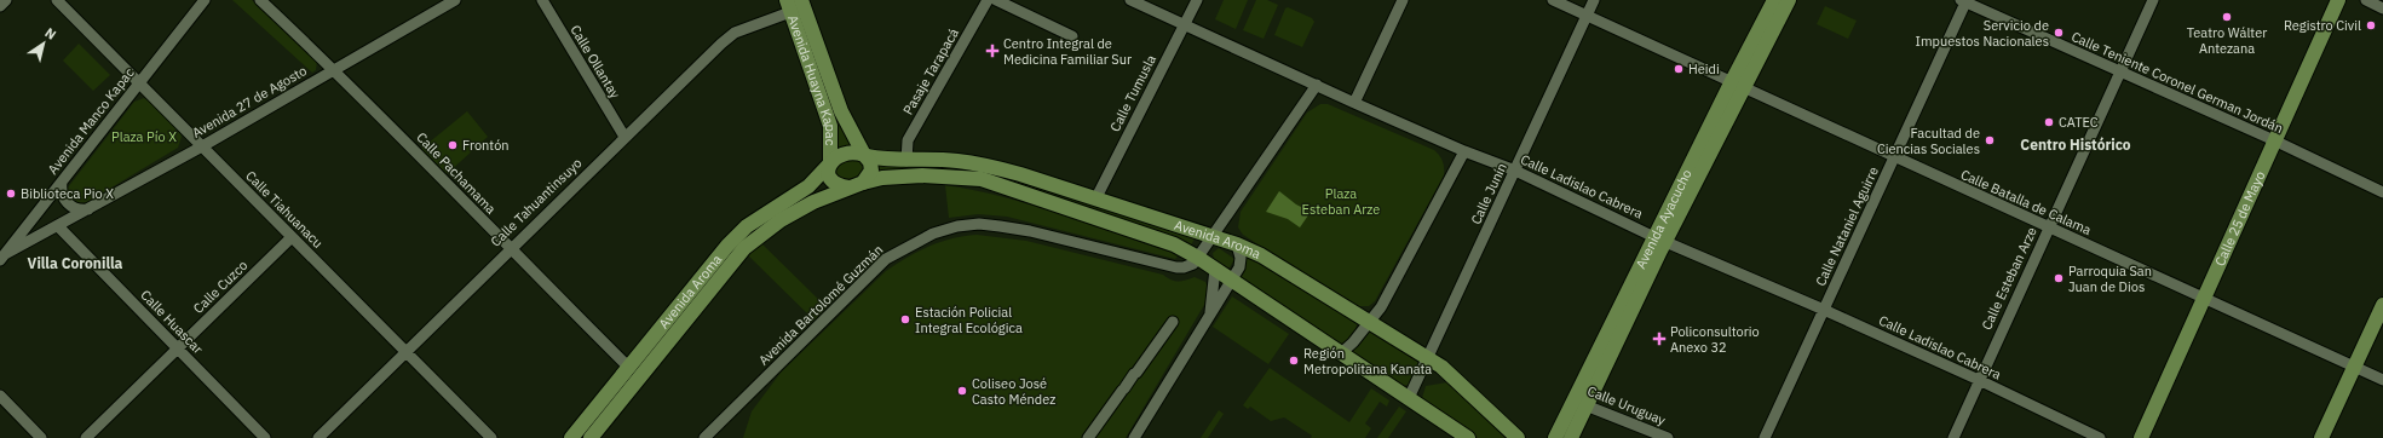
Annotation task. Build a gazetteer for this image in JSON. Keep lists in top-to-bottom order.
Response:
{
  "streets": {
    "main road": [
      "Avenida Huayna Kapac",
      "Avenida Ayacucho",
      "Calle 25 de Mayo",
      "Avenida Aroma"
    ],
    "street": [
      "Calle Ollantay",
      "Pasaje Tarapacá",
      "Calle Teniente Coronel German Jordán",
      "Calle Tumusla",
      "Avenida 27 de Agosto",
      "Avenida Manco Kapac",
      "Calle Pachamama",
      "Calle Ladislao Cabrera",
      "Calle Junín",
      "Calle Tahuantinsuyo",
      "Calle Batalla de Calama",
      "Calle Tiahuanacu",
      "Calle Nataniel Aguirre",
      "Calle Esteban Arze",
      "Calle Cuzco",
      "Avenida Bartolomé Guzmán",
      "Calle Huascar",
      "Calle Uruguay"
    ]
  },
  "crossings": [
    ["Calle Ollantay", "Calle Tahuantinsuyo"],
    ["Pasaje Tarapacá", "Avenida Aroma"],
    ["Avenida Huayna Kapac", "Calle Tahuantinsuyo"],
    ["Avenida Huayna Kapac", "Avenida Aroma"],
    ["Calle Teniente Coronel German Jordán", "Calle 25 de Mayo"],
    ["Calle Teniente Coronel German Jordán", "Calle Nataniel Aguirre"],
    ["Calle Teniente Coronel German Jordán", "Calle Esteban Arze"],
    ["Calle Tumusla", "Calle Ladislao Cabrera"],
    ["Calle Tumusla", "Avenida Aroma"],
    ["Avenida 27 de Agosto", "Avenida Manco Kapac"],
    ["Avenida 27 de Agosto", "Calle Pachamama"],
    ["Avenida 27 de Agosto", "Calle Tiahuanacu"],
    ["Avenida 27 de Agosto", "Calle Huascar"],
    ["Avenida Manco Kapac", "Calle Tiahuanacu"],
    ["Calle Pachamama", "Calle Tahuantinsuyo"],
    ["Calle Pachamama", "Avenida Aroma"],
    ["Calle Ladislao Cabrera", "Calle Junín"],
    ["Calle Ladislao Cabrera", "Avenida Ayacucho"],
    ["Calle Ladislao Cabrera", "Calle Nataniel Aguirre"],
    ["Calle Ladislao Cabrera", "Calle Esteban Arze"],
    ["Calle Junín", "Calle Batalla de Calama"],
    ["Calle Junín", "Avenida Aroma"],
    ["Calle Tahuantinsuyo", "Calle Tiahuanacu"],
    ["Calle Batalla de Calama", "Avenida Ayacucho"],
    ["Calle Batalla de Calama", "Calle 25 de Mayo"],
    ["Calle Batalla de Calama", "Calle Nataniel Aguirre"],
    ["Calle Batalla de Calama", "Calle Esteban Arze"],
    ["Calle Tiahuanacu", "Calle Cuzco"],
    ["Avenida Ayacucho", "Calle Uruguay"],
    ["Avenida Aroma", "Avenida Bartolomé Guzmán"],
    ["Calle Cuzco", "Calle Huascar"]
  ],
  "districts": ["Centro Histórico", "Villa Coronilla"],
  "parks": ["Plaza Pío X", "Plaza Esteban Arze"],
  "places": {
    "other": [
      "Teatro Wálter Antezana",
      "Registro Civil",
      "Servicio de Impuestos Nacionales",
      "Heidi",
      "CATEC",
      "Facultad de Ciencias Sociales",
      "Frontón",
      "Biblioteca Pio X",
      "Parroquia San Juan de Dios",
      "Estación Policial Integral Ecológica",
      "Región Metropolitana Kanata",
      "Coliseo José Casto Méndez"
    ],
    "health": ["Centro Integral de Medicina Familiar Sur", "Policonsultorio Anexo 32"]
  },
  "north": "top right"
}
